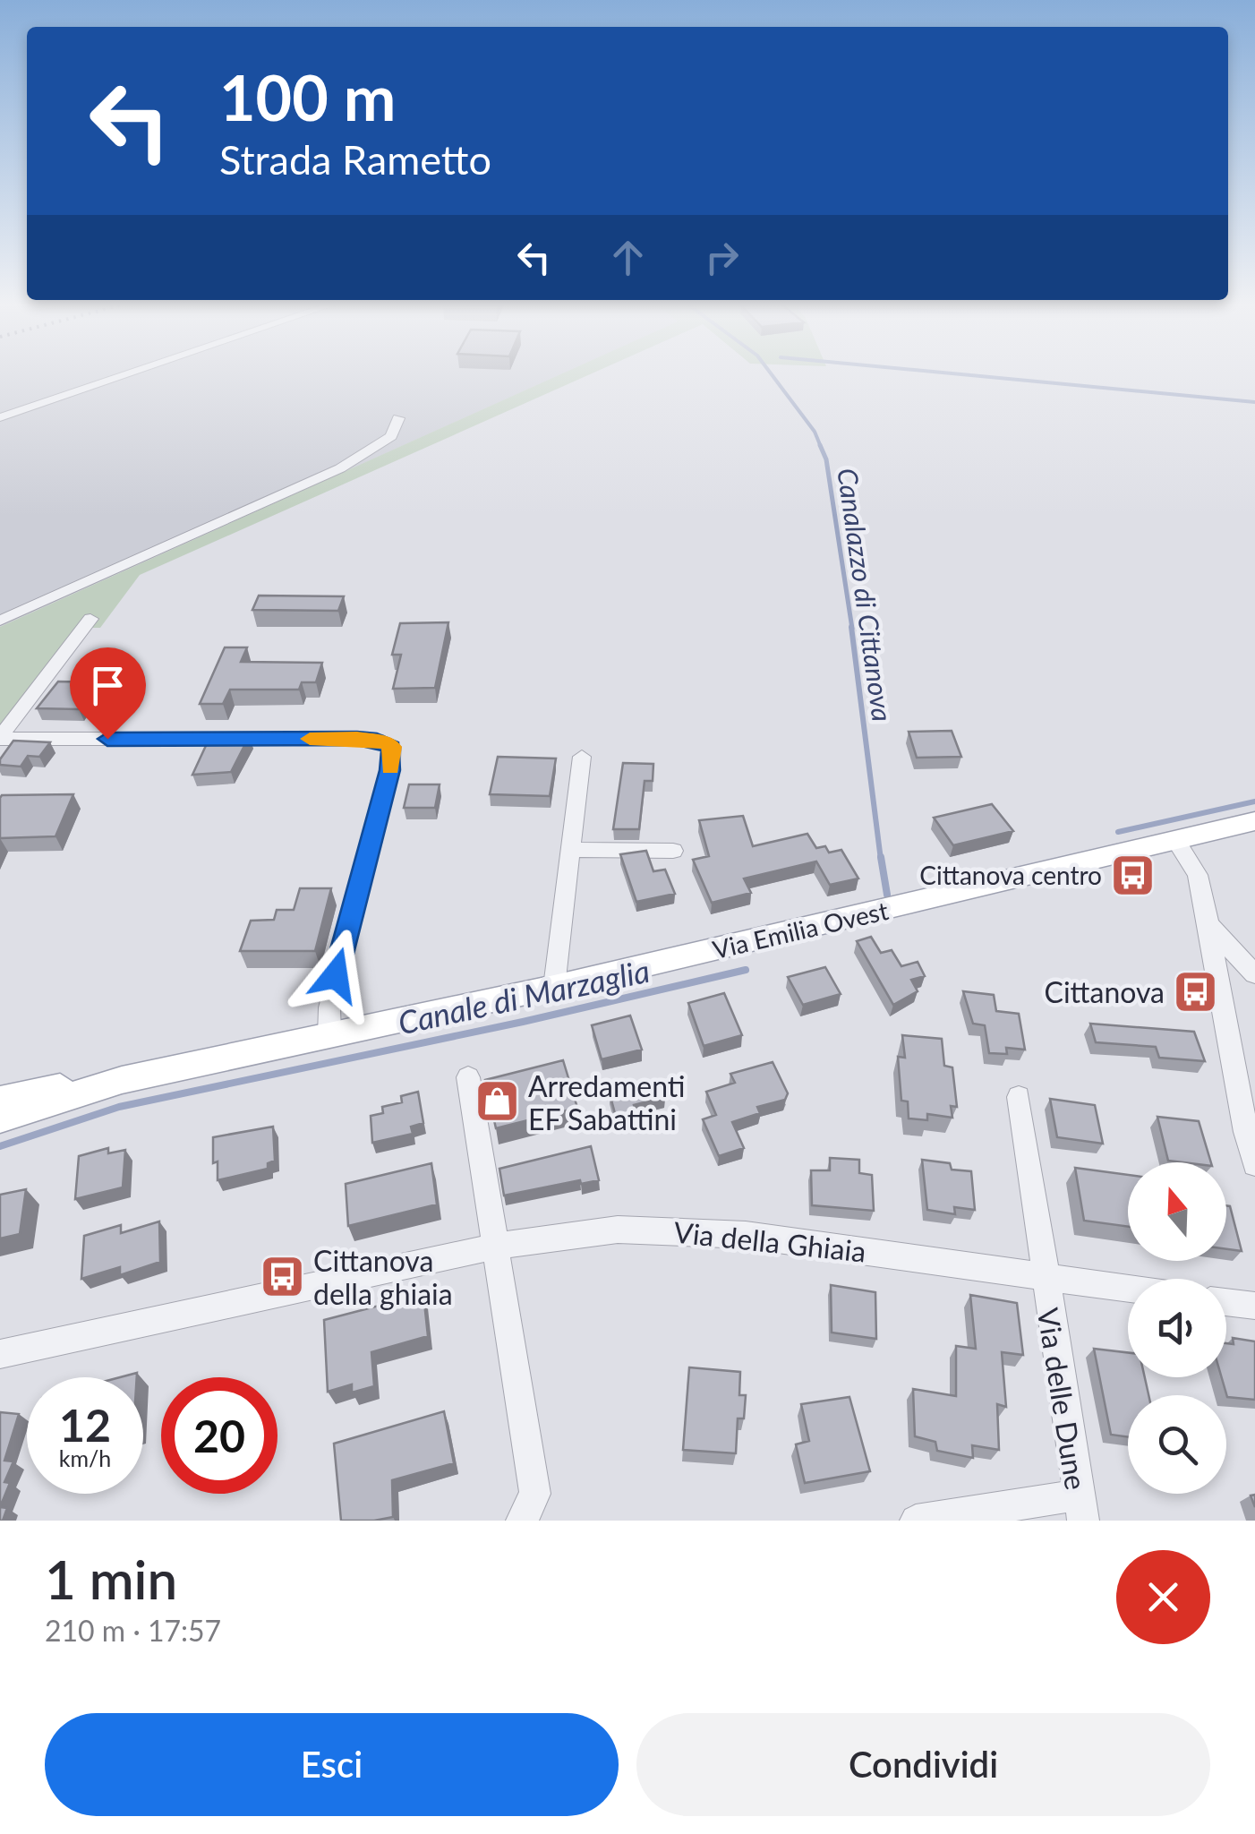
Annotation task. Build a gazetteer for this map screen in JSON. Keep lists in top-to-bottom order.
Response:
{
  "streets": {
    "main road": ["Via Emilia Ovest"],
    "street": ["Via della Ghiaia", "Via delle Dune"]
  },
  "crossings": [
    ["Via della Ghiaia", "Via delle Dune"]
  ],
  "water": ["Canalazzo di Cittanova", "Canale di Marzaglia"],
  "places": {
    "bus stop": ["Cittanova centro", "Cittanova", "Cittanova della ghiaia"],
    "shop": ["Arredamenti EF Sabattini"]
  },
  "north": "top",
  "page": {
    "turn": ["100 m", "Strada Rametto"],
    "speed": "12 km/h",
    "limit": "20",
    "heading": ["1 min", "210 m · 17:57"],
    "buttons": ["Esci", "Condividi"]
  }
}
